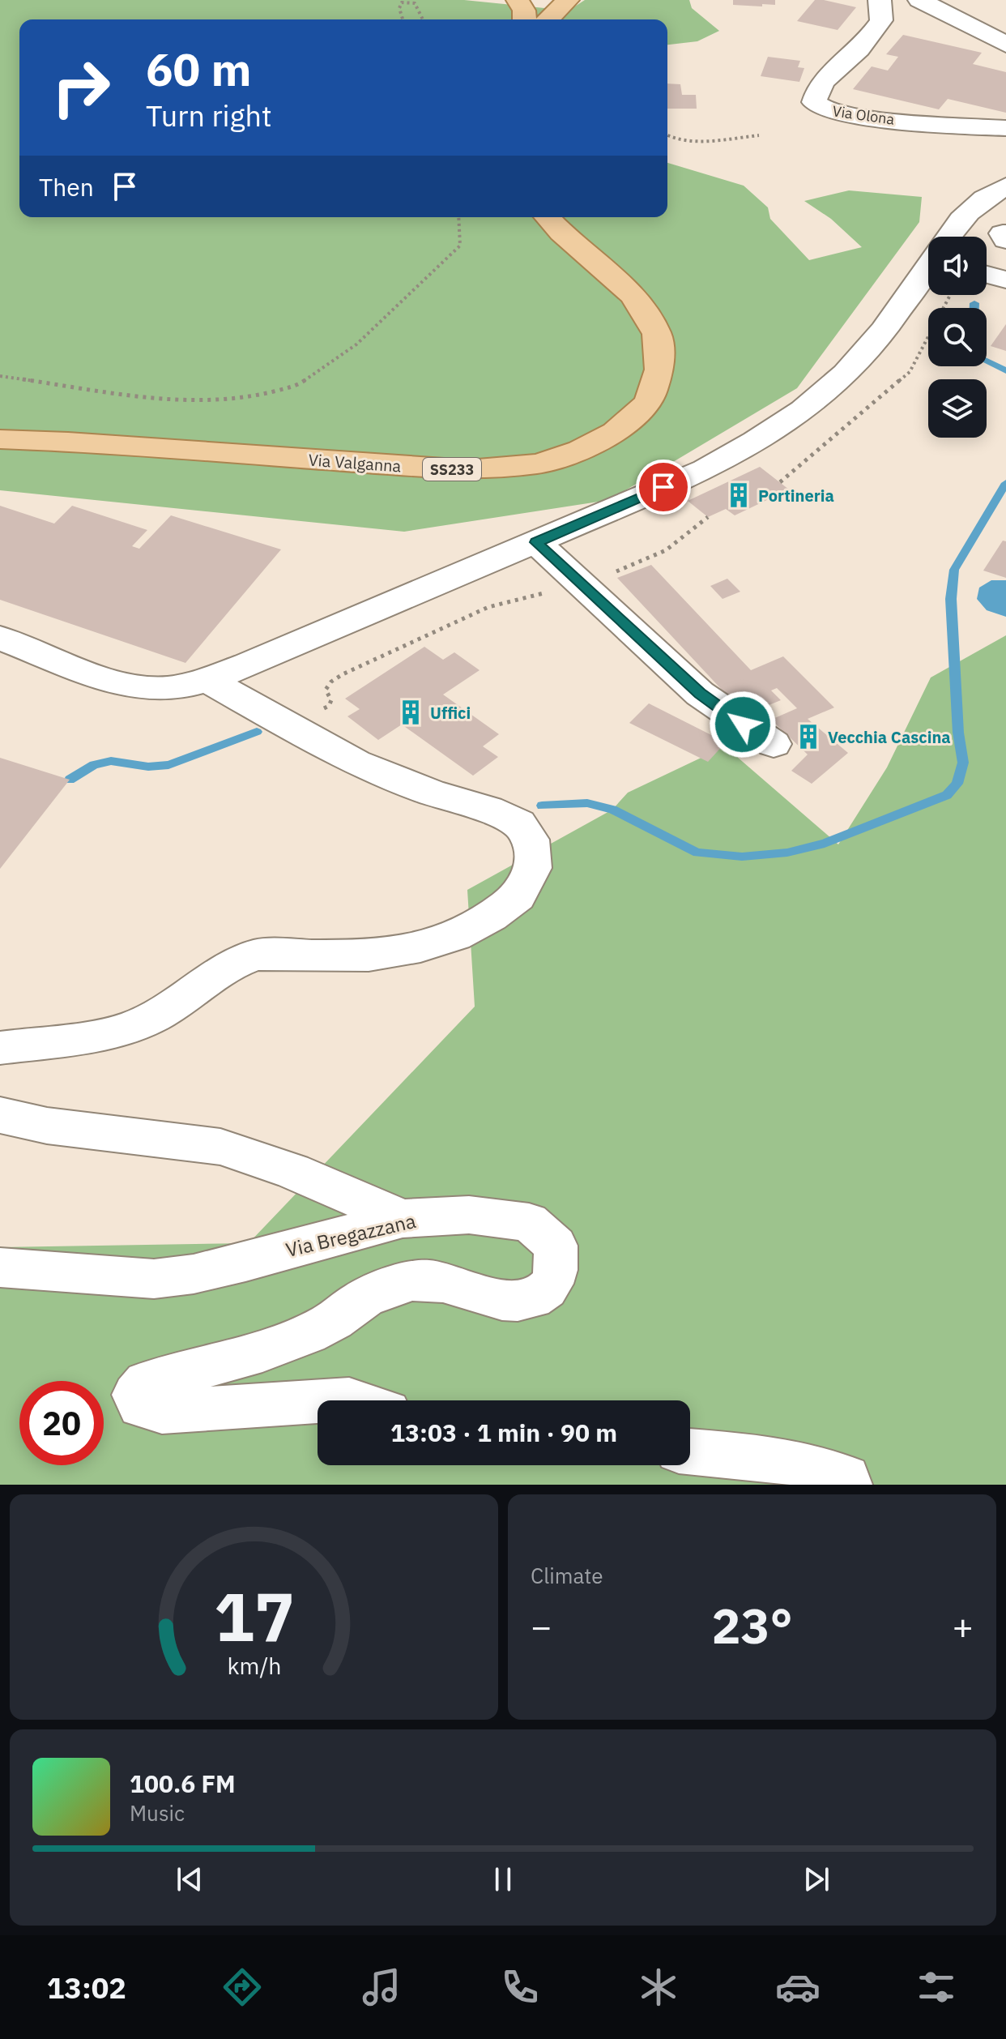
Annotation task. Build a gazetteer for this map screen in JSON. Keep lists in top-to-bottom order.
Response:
{
  "streets": {
    "main road": ["Via Valganna", "SS233"],
    "street": ["Via Olona", "Via Bregazzana"]
  },
  "places": {
    "building": ["Portineria", "Uffici", "Vecchia Cascina"]
  },
  "page": {
    "turn": ["60 m", "Turn right"],
    "then": "Then",
    "limit": "20",
    "trip": "13:03 · 1 min · 90 m",
    "tile": "Climate",
    "heat": ["−", "23°", "+"],
    "song": ["100.6 FM", "Music"],
    "tabs": "13:02",
    "gauge": ["17", "km/h"]
  }
}
